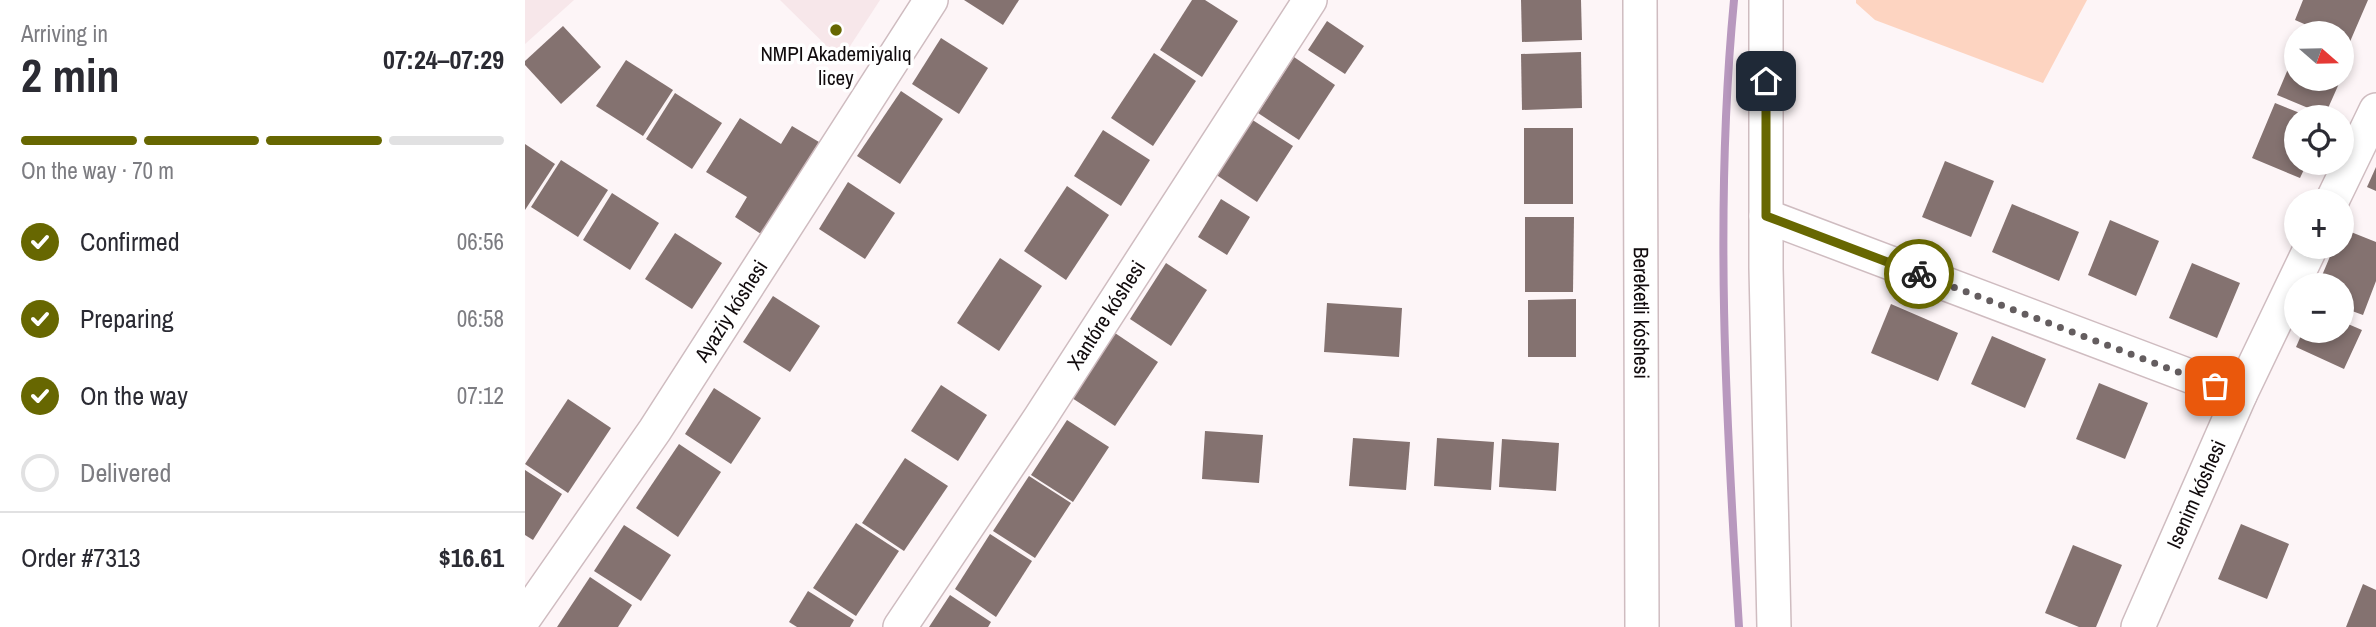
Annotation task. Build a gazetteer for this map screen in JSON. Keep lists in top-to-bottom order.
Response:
{
  "streets": {
    "street": [
      "Ayaziy kóshesi",
      "Xantóre kóshesi",
      "Bereketli kóshesi",
      "Isenim kóshesi"
    ]
  },
  "places": ["NMPI Akademiyalıq licey"],
  "north": "right",
  "page": {
    "heading": ["2 min", "Arriving in", "07:24–07:29"],
    "panel": ["Order #7313", "$16.61"],
    "map_buttons": ["+", "−"],
    "bar": "On the way · 70 m",
    "list": [
      ["Confirmed", "06:56"],
      ["Preparing", "06:58"],
      ["On the way", "07:12"],
      "Delivered"
    ]
  }
}
